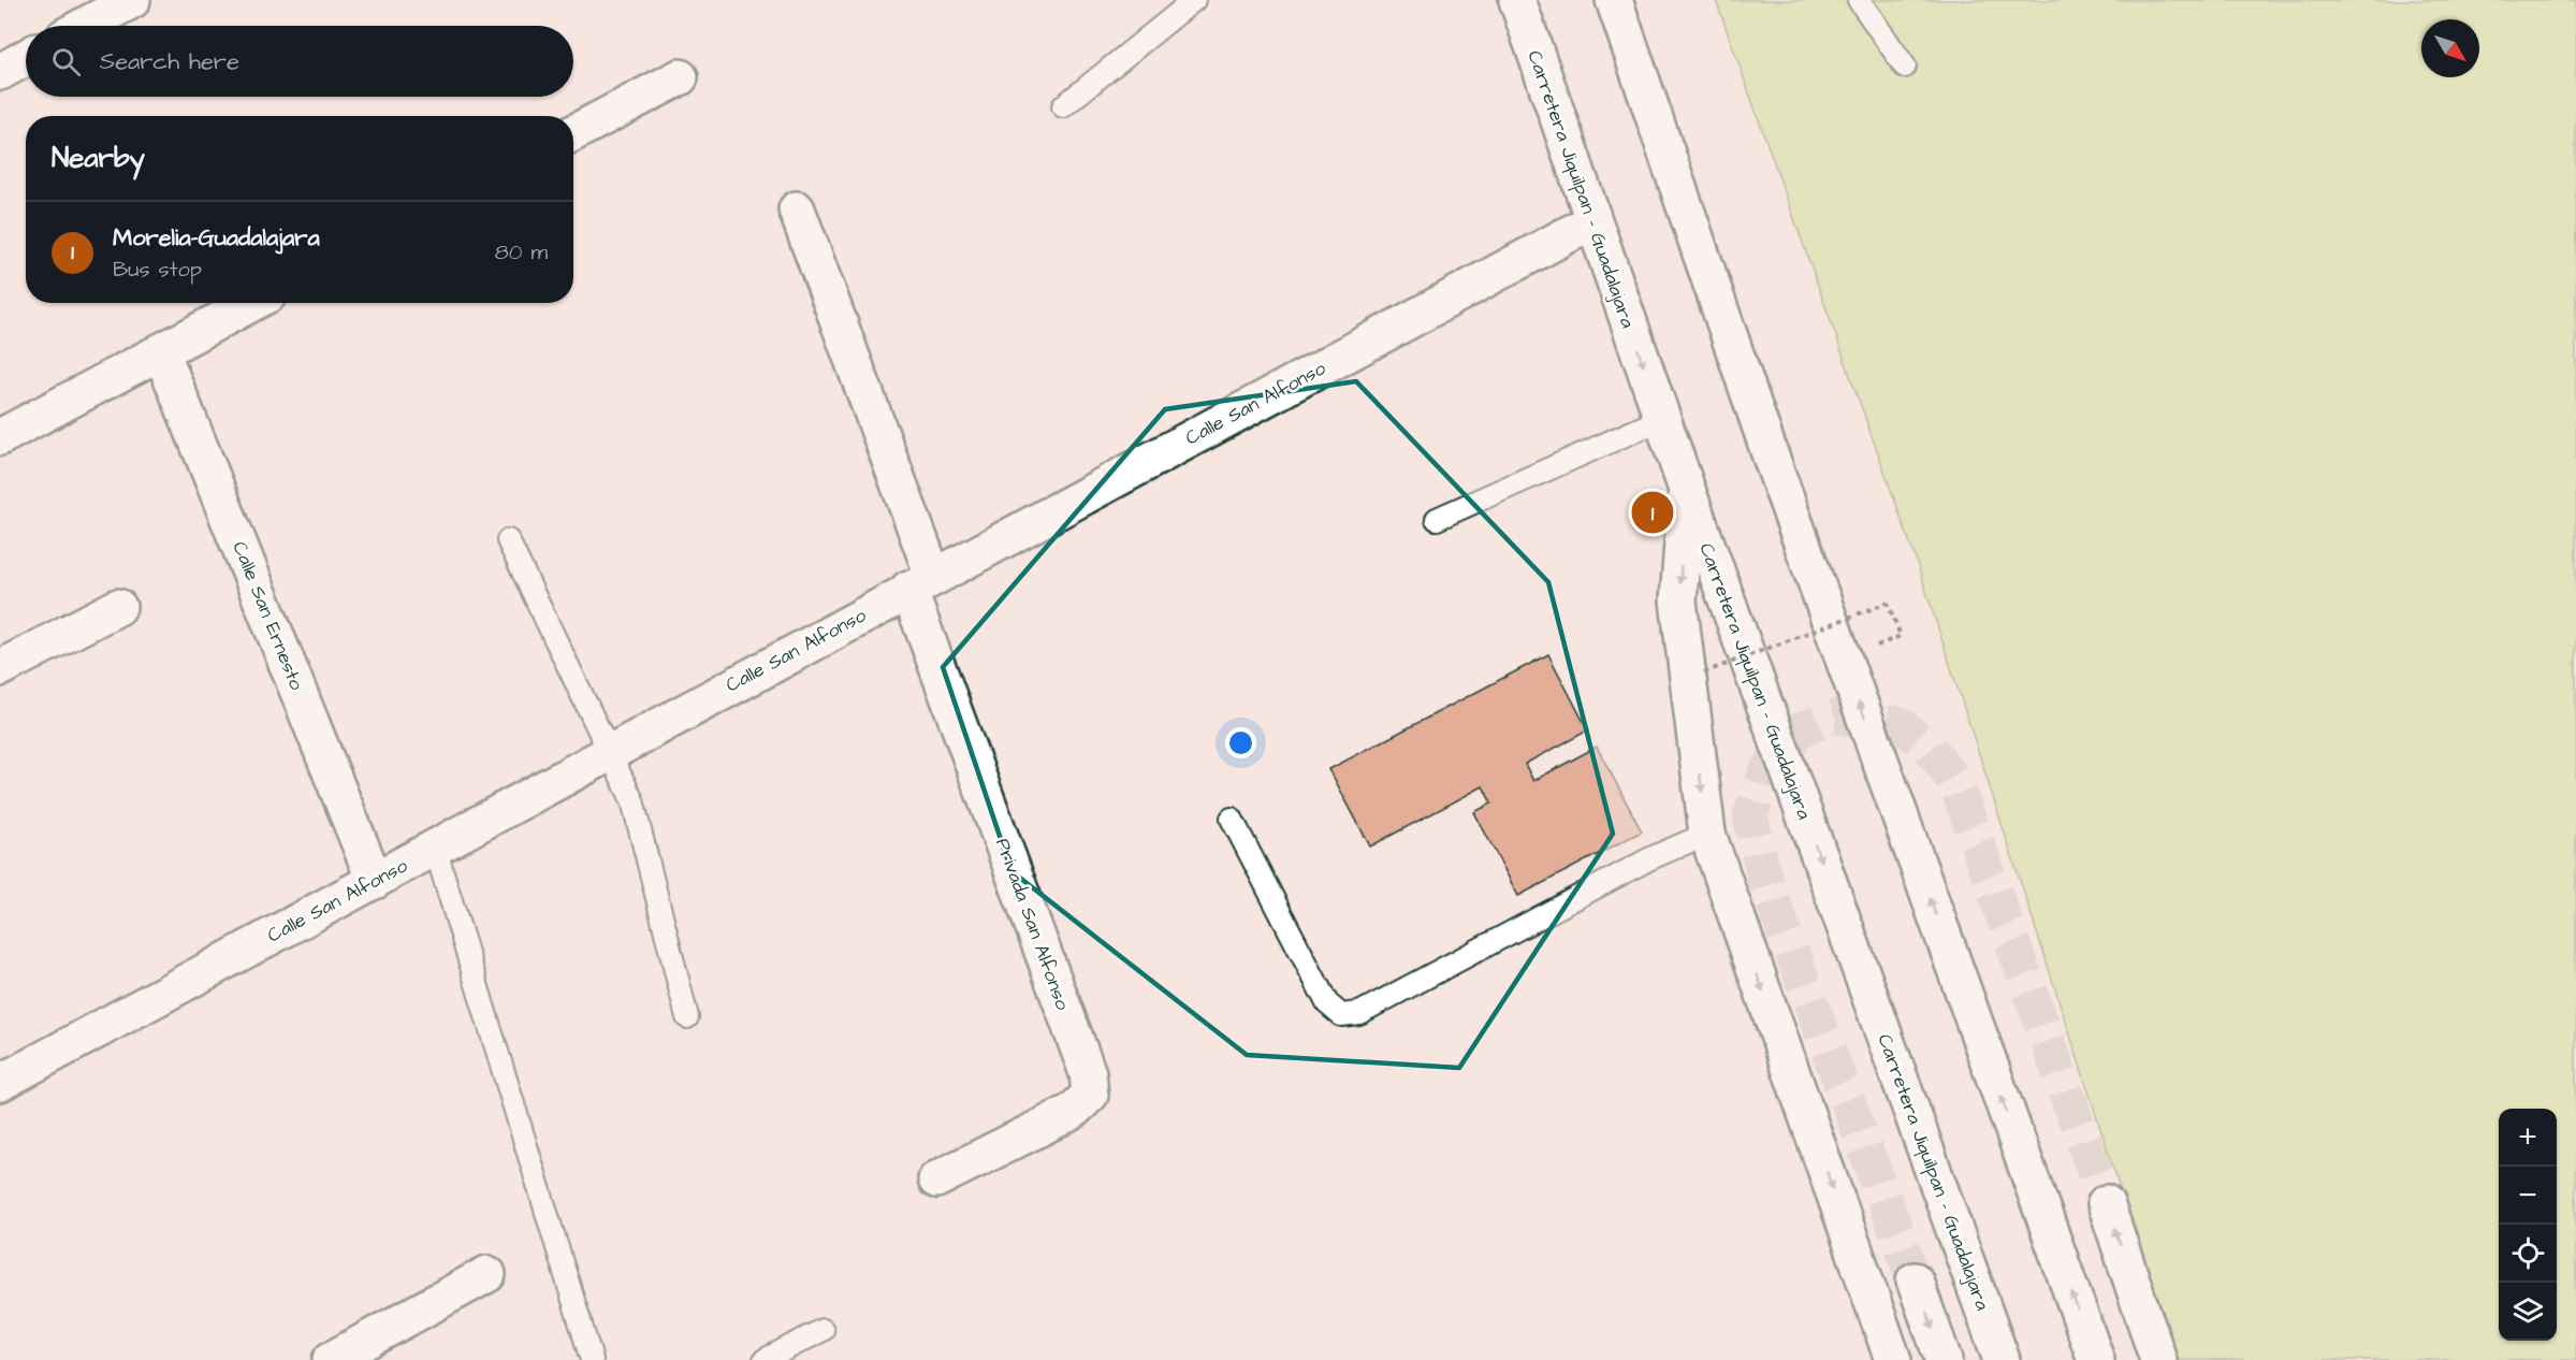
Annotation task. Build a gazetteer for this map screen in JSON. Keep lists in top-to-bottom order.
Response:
{
  "streets": {
    "main road": [
      "Carretera Jiquilpan - Guadalajara",
      "Calle San Alfonso",
      "Calle San Ernesto",
      "Privada San Alfonso"
    ]
  },
  "crossings": [
    ["Carretera Jiquilpan - Guadalajara", "Calle San Alfonso"],
    ["Calle San Alfonso", "Calle San Ernesto"],
    ["Calle San Alfonso", "Privada San Alfonso"]
  ],
  "north": "bottom right",
  "page": {
    "search": "Search here",
    "heading": "Nearby",
    "list": [
      {
        "mark": "1",
        "name": "Morelia-Guadalajara",
        "note": "Bus stop",
        "value": "80 m"
      }
    ],
    "pins": "1",
    "map_buttons": ["+", "−"]
  }
}
